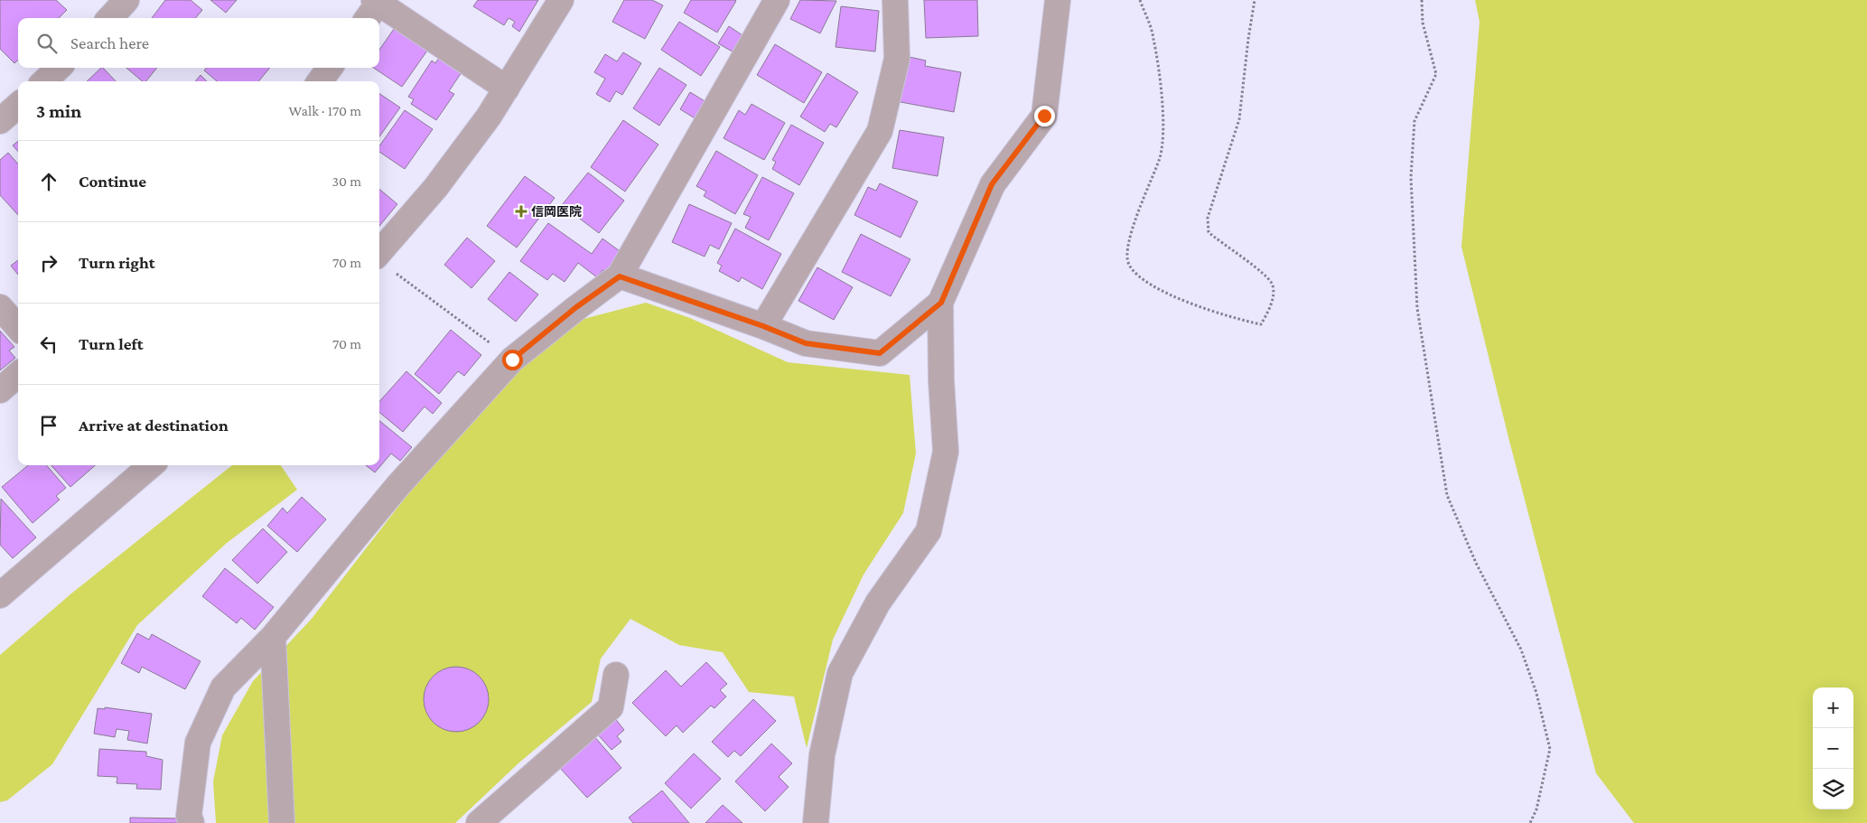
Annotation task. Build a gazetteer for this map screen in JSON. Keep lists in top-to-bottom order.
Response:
{
  "places": {
    "health": ["信岡医院"]
  },
  "page": {
    "search": "Search here",
    "heading": ["3 min", "Walk · 170 m"],
    "list": [
      ["Continue", "30 m"],
      ["Turn right", "70 m"],
      ["Turn left", "70 m"],
      "Arrive at destination"
    ],
    "map_buttons": ["+", "−"]
  }
}
